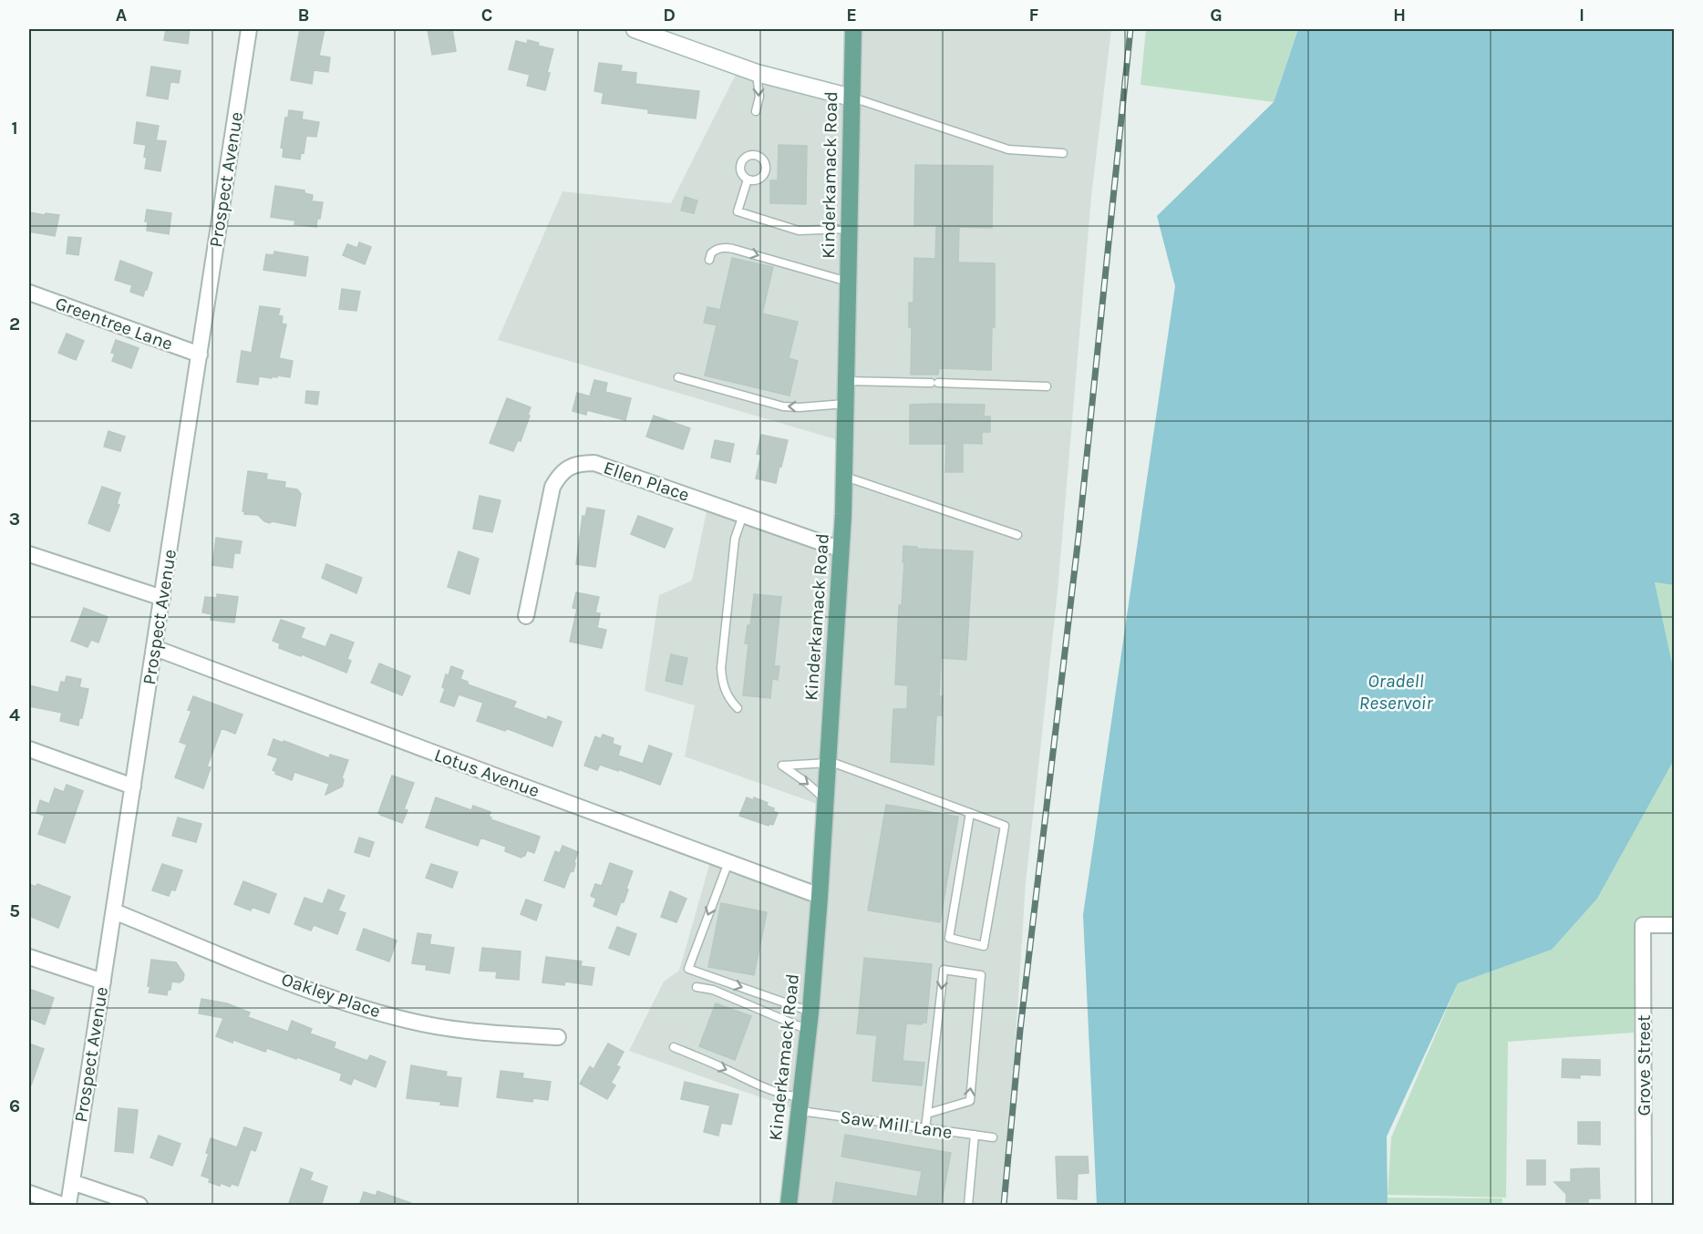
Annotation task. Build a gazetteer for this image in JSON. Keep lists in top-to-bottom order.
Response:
{
  "streets": {
    "main road": ["Kinderkamack Road"],
    "street": [
      "Prospect Avenue",
      "Greentree Lane",
      "Ellen Place",
      "Lotus Avenue",
      "Oakley Place",
      "Grove Street"
    ],
    "lane": ["Saw Mill Lane"]
  },
  "crossings": [
    ["Kinderkamack Road", "Ellen Place"],
    ["Kinderkamack Road", "Lotus Avenue"],
    ["Kinderkamack Road", "Saw Mill Lane"],
    ["Prospect Avenue", "Greentree Lane"],
    ["Prospect Avenue", "Lotus Avenue"],
    ["Prospect Avenue", "Oakley Place"]
  ],
  "one_way": ["Saw Mill Lane"],
  "water": ["Oradell Reservoir"],
  "grid": {
    "columns": [
      "A",
      "B",
      "C",
      "D",
      "E",
      "F",
      "G",
      "H",
      "I"
    ],
    "rows": [
      "1",
      "2",
      "3",
      "4",
      "5",
      "6"
    ]
  }
}
